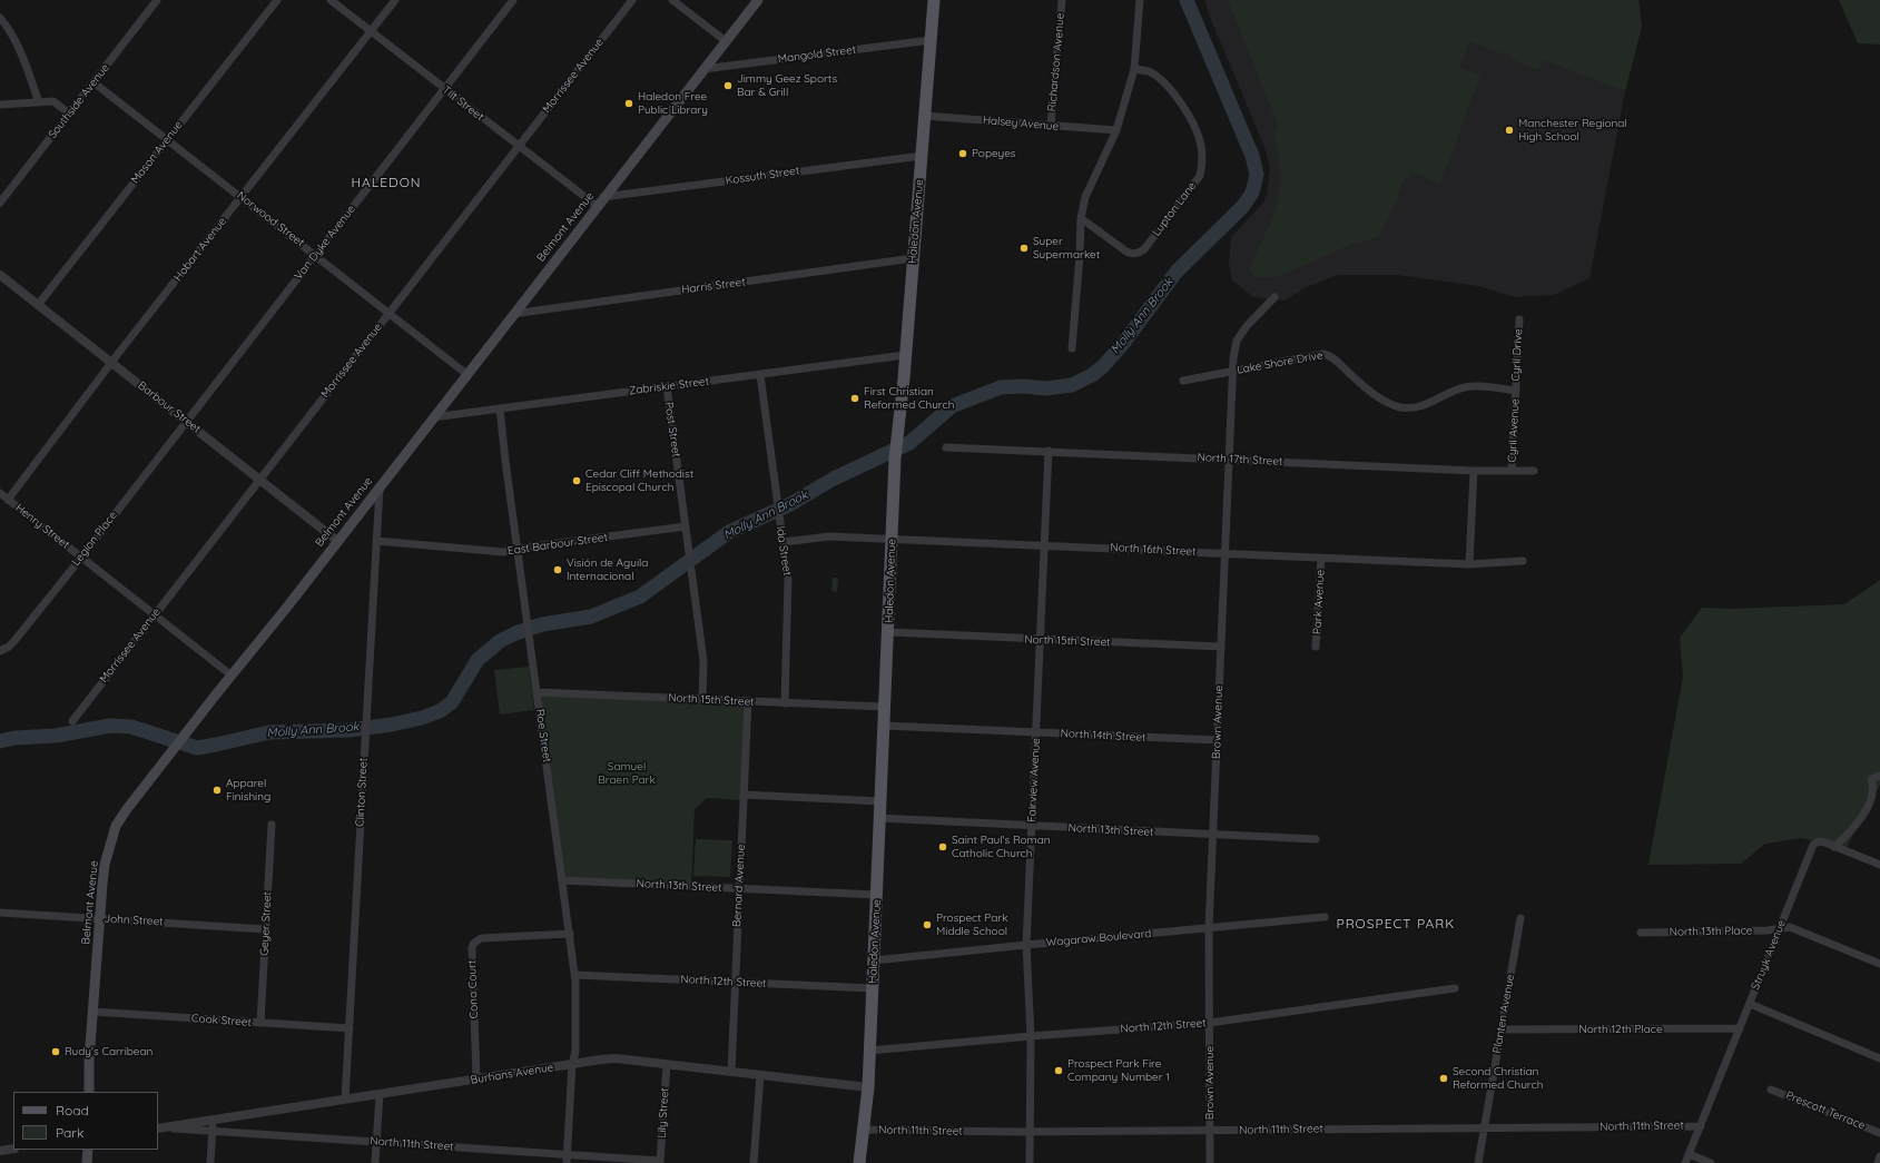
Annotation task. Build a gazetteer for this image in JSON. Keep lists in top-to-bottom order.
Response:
{
  "streets": {
    "main road": ["Haledon Avenue", "Belmont Avenue"],
    "street": [
      "Mangold Street",
      "Richardson Avenue",
      "Morrissee Avenue",
      "Southside Avenue",
      "Tilt Street",
      "Halsey Avenue",
      "Mason Avenue",
      "Kossuth Street",
      "Lupton Lane",
      "Norwood Street",
      "Van Dyke Avenue",
      "Hobart Avenue",
      "Harris Street",
      "Cyril Drive",
      "Lake Shore Drive",
      "Zabriskie Street",
      "Barbour Street",
      "Post Street",
      "Cyril Avenue",
      "North 17th Street",
      "Henry Street",
      "Legion Place",
      "East Barbour Street",
      "North 16th Street",
      "Ida Street",
      "Park Avenue",
      "North 15th Street",
      "Brown Avenue",
      "Roe Street",
      "North 14th Street",
      "Fairview Avenue",
      "Clinton Street",
      "North 13th Street",
      "Bernard Avenue",
      "John Street",
      "Geyer Street",
      "North 13th Place",
      "Wagaraw Boulevard",
      "Struyk Avenue",
      "North 12th Street",
      "Cona Court",
      "Planten Avenue",
      "Cook Street",
      "North 12th Place",
      "Burhans Avenue",
      "Prescott Terrace",
      "Lily Street",
      "North 11th Street"
    ]
  },
  "crossings": [
    ["Mangold Street", "Haledon Avenue"],
    ["Mangold Street", "Belmont Avenue"],
    ["Richardson Avenue", "Halsey Avenue"],
    ["Morrissee Avenue", "Tilt Street"],
    ["Morrissee Avenue", "Norwood Street"],
    ["Morrissee Avenue", "Barbour Street"],
    ["Morrissee Avenue", "Henry Street"],
    ["Southside Avenue", "Norwood Street"],
    ["Tilt Street", "Belmont Avenue"],
    ["Tilt Street", "Van Dyke Avenue"],
    ["Tilt Street", "Hobart Avenue"],
    ["Halsey Avenue", "Haledon Avenue"],
    ["Mason Avenue", "Norwood Street"],
    ["Mason Avenue", "Barbour Street"],
    ["Kossuth Street", "Haledon Avenue"],
    ["Kossuth Street", "Belmont Avenue"],
    ["Norwood Street", "Belmont Avenue"],
    ["Norwood Street", "Van Dyke Avenue"],
    ["Norwood Street", "Hobart Avenue"],
    ["Haledon Avenue", "Harris Street"],
    ["Haledon Avenue", "Zabriskie Street"],
    ["Haledon Avenue", "North 16th Street"],
    ["Haledon Avenue", "North 15th Street"],
    ["Haledon Avenue", "North 14th Street"],
    ["Haledon Avenue", "North 13th Street"],
    ["Haledon Avenue", "Wagaraw Boulevard"],
    ["Haledon Avenue", "North 12th Street"],
    ["Haledon Avenue", "Burhans Avenue"],
    ["Haledon Avenue", "North 11th Street"],
    ["Belmont Avenue", "Harris Street"],
    ["Belmont Avenue", "Zabriskie Street"],
    ["Belmont Avenue", "Barbour Street"],
    ["Belmont Avenue", "Henry Street"],
    ["Belmont Avenue", "Clinton Street"],
    ["Belmont Avenue", "John Street"],
    ["Belmont Avenue", "Cook Street"],
    ["Van Dyke Avenue", "Barbour Street"],
    ["Van Dyke Avenue", "Legion Place"],
    ["Hobart Avenue", "Barbour Street"],
    ["Hobart Avenue", "Henry Street"],
    ["Cyril Drive", "Lake Shore Drive"],
    ["Cyril Drive", "Cyril Avenue"],
    ["Lake Shore Drive", "Cyril Avenue"],
    ["Lake Shore Drive", "Brown Avenue"],
    ["Zabriskie Street", "Post Street"],
    ["Zabriskie Street", "Ida Street"],
    ["Zabriskie Street", "Roe Street"],
    ["Barbour Street", "Legion Place"],
    ["Post Street", "East Barbour Street"],
    ["Cyril Avenue", "North 17th Street"],
    ["North 17th Street", "Brown Avenue"],
    ["North 17th Street", "Fairview Avenue"],
    ["Henry Street", "Legion Place"],
    ["East Barbour Street", "Roe Street"],
    ["East Barbour Street", "Clinton Street"],
    ["North 16th Street", "Ida Street"],
    ["North 16th Street", "Park Avenue"],
    ["North 16th Street", "Brown Avenue"],
    ["North 16th Street", "Fairview Avenue"],
    ["Ida Street", "North 15th Street"],
    ["North 15th Street", "Brown Avenue"],
    ["North 15th Street", "Roe Street"],
    ["North 15th Street", "Fairview Avenue"],
    ["North 15th Street", "Bernard Avenue"],
    ["Brown Avenue", "North 14th Street"],
    ["Brown Avenue", "North 13th Street"],
    ["Brown Avenue", "Wagaraw Boulevard"],
    ["Brown Avenue", "North 12th Street"],
    ["Brown Avenue", "North 11th Street"],
    ["Roe Street", "North 13th Street"],
    ["Roe Street", "North 12th Street"],
    ["Roe Street", "Cona Court"],
    ["Roe Street", "Burhans Avenue"],
    ["Roe Street", "North 11th Street"],
    ["North 14th Street", "Fairview Avenue"],
    ["Fairview Avenue", "North 13th Street"],
    ["Fairview Avenue", "Wagaraw Boulevard"],
    ["Fairview Avenue", "North 12th Street"],
    ["Fairview Avenue", "North 11th Street"],
    ["Clinton Street", "Cook Street"],
    ["Clinton Street", "Burhans Avenue"],
    ["North 13th Street", "Bernard Avenue"],
    ["Bernard Avenue", "North 12th Street"],
    ["Bernard Avenue", "Burhans Avenue"],
    ["John Street", "Geyer Street"],
    ["Geyer Street", "Cook Street"],
    ["North 13th Place", "Struyk Avenue"],
    ["Struyk Avenue", "North 12th Place"],
    ["Struyk Avenue", "North 11th Street"],
    ["Cona Court", "Burhans Avenue"],
    ["Planten Avenue", "North 12th Place"],
    ["Planten Avenue", "North 11th Street"],
    ["Burhans Avenue", "Lily Street"],
    ["Burhans Avenue", "North 11th Street"],
    ["Lily Street", "North 11th Street"]
  ],
  "districts": ["HALEDON", "PROSPECT PARK"],
  "water": ["Molly Ann Brook"],
  "parks": ["Samuel Braen Park"],
  "places": [
    "Jimmy Geez Sports Bar & Grill",
    "Haledon Free Public Library",
    "Manchester Regional High School",
    "Popeyes",
    "Super Supermarket",
    "First Christian Reformed Church",
    "Cedar Cliff Methodist Episcopal Church",
    "Visión de Aguila Internacional",
    "Apparel Finishing",
    "Saint Paul's Roman Catholic Church",
    "Prospect Park Middle School",
    "Rudy's Carribean",
    "Prospect Park Fire Company Number 1",
    "Second Christian Reformed Church"
  ],
  "legend": ["Road", "Park"]
}
